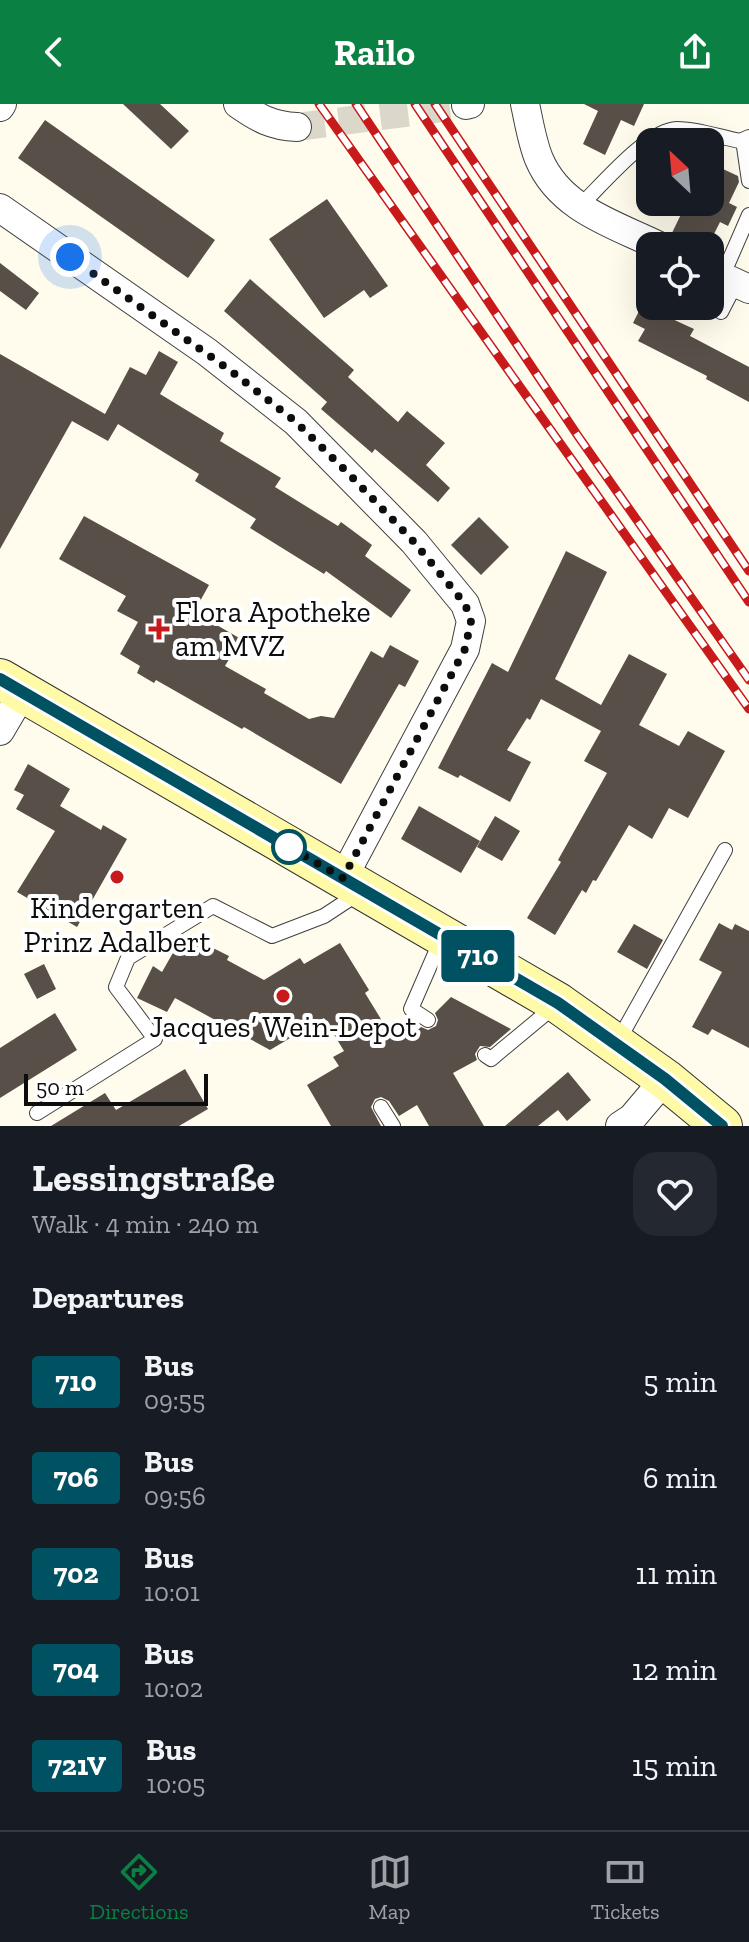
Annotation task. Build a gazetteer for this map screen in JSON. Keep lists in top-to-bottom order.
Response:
{
  "places": {
    "health": ["Flora Apotheke am MVZ"],
    "other": ["Kindergarten Prinz Adalbert", "Jacques’ Wein-Depot"]
  },
  "lines": ["bus line 710"],
  "scale_bar": "50 m",
  "north": "top left",
  "page": {
    "header": "Railo",
    "on_map": "710",
    "scale": "50 m",
    "heading": [
      ["Lessingstraße", "Walk · 4 min · 240 m"],
      "Departures"
    ],
    "list": [
      {
        "mark": "710",
        "name": "Bus",
        "note": "09:55",
        "value": "5 min"
      },
      {
        "mark": "706",
        "name": "Bus",
        "note": "09:56",
        "value": "6 min"
      },
      {
        "mark": "702",
        "name": "Bus",
        "note": "10:01",
        "value": "11 min"
      },
      {
        "mark": "704",
        "name": "Bus",
        "note": "10:02",
        "value": "12 min"
      },
      {
        "mark": "721V",
        "name": "Bus",
        "note": "10:05",
        "value": "15 min"
      }
    ],
    "tabs": ["Directions", "Map", "Tickets"]
  }
}
